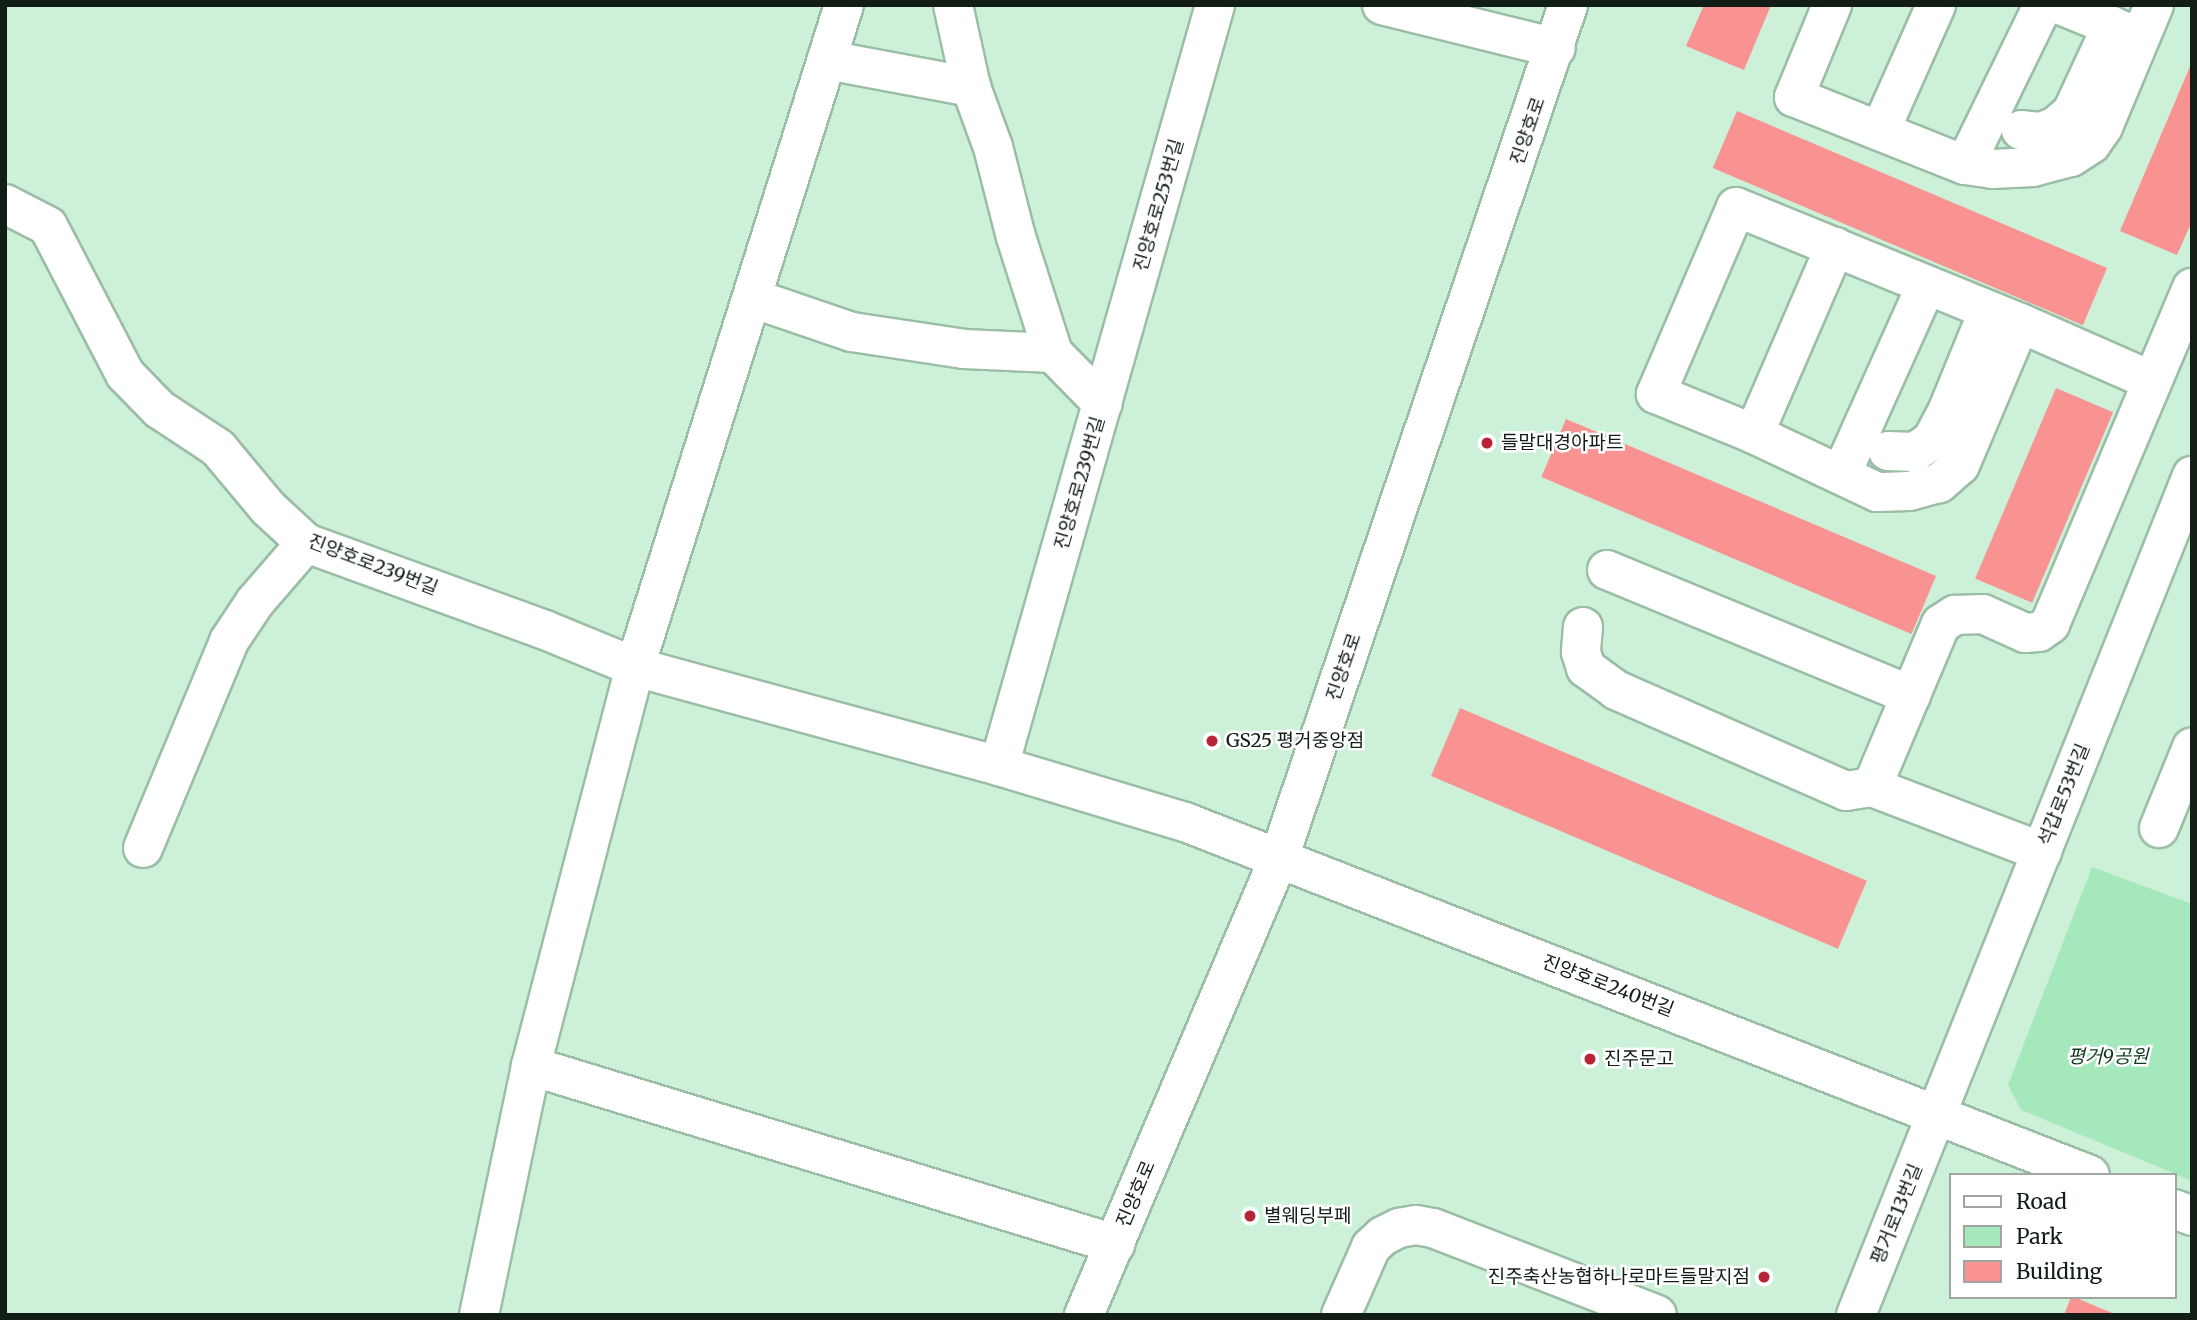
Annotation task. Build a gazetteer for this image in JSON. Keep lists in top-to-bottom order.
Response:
{
  "streets": {
    "street": [
      "진양호로",
      "진양호로253번길",
      "진양호로239번길",
      "석갑로53번길",
      "진양호로240번길",
      "평거로13번길"
    ]
  },
  "crossings": [
    ["진양호로", "진양호로239번길"],
    ["진양호로", "진양호로240번길"],
    ["진양호로253번길", "진양호로239번길"],
    ["진양호로239번길", "진양호로240번길"],
    ["석갑로53번길", "진양호로240번길"],
    ["석갑로53번길", "평거로13번길"],
    ["진양호로240번길", "평거로13번길"]
  ],
  "parks": ["평거9공원"],
  "places": [
    "들말대경아파트",
    "GS25 평거중앙점",
    "진주문고",
    "별웨딩부페",
    "진주축산농협하나로마트들말지점"
  ],
  "legend": ["Road", "Park", "Building"]
}
